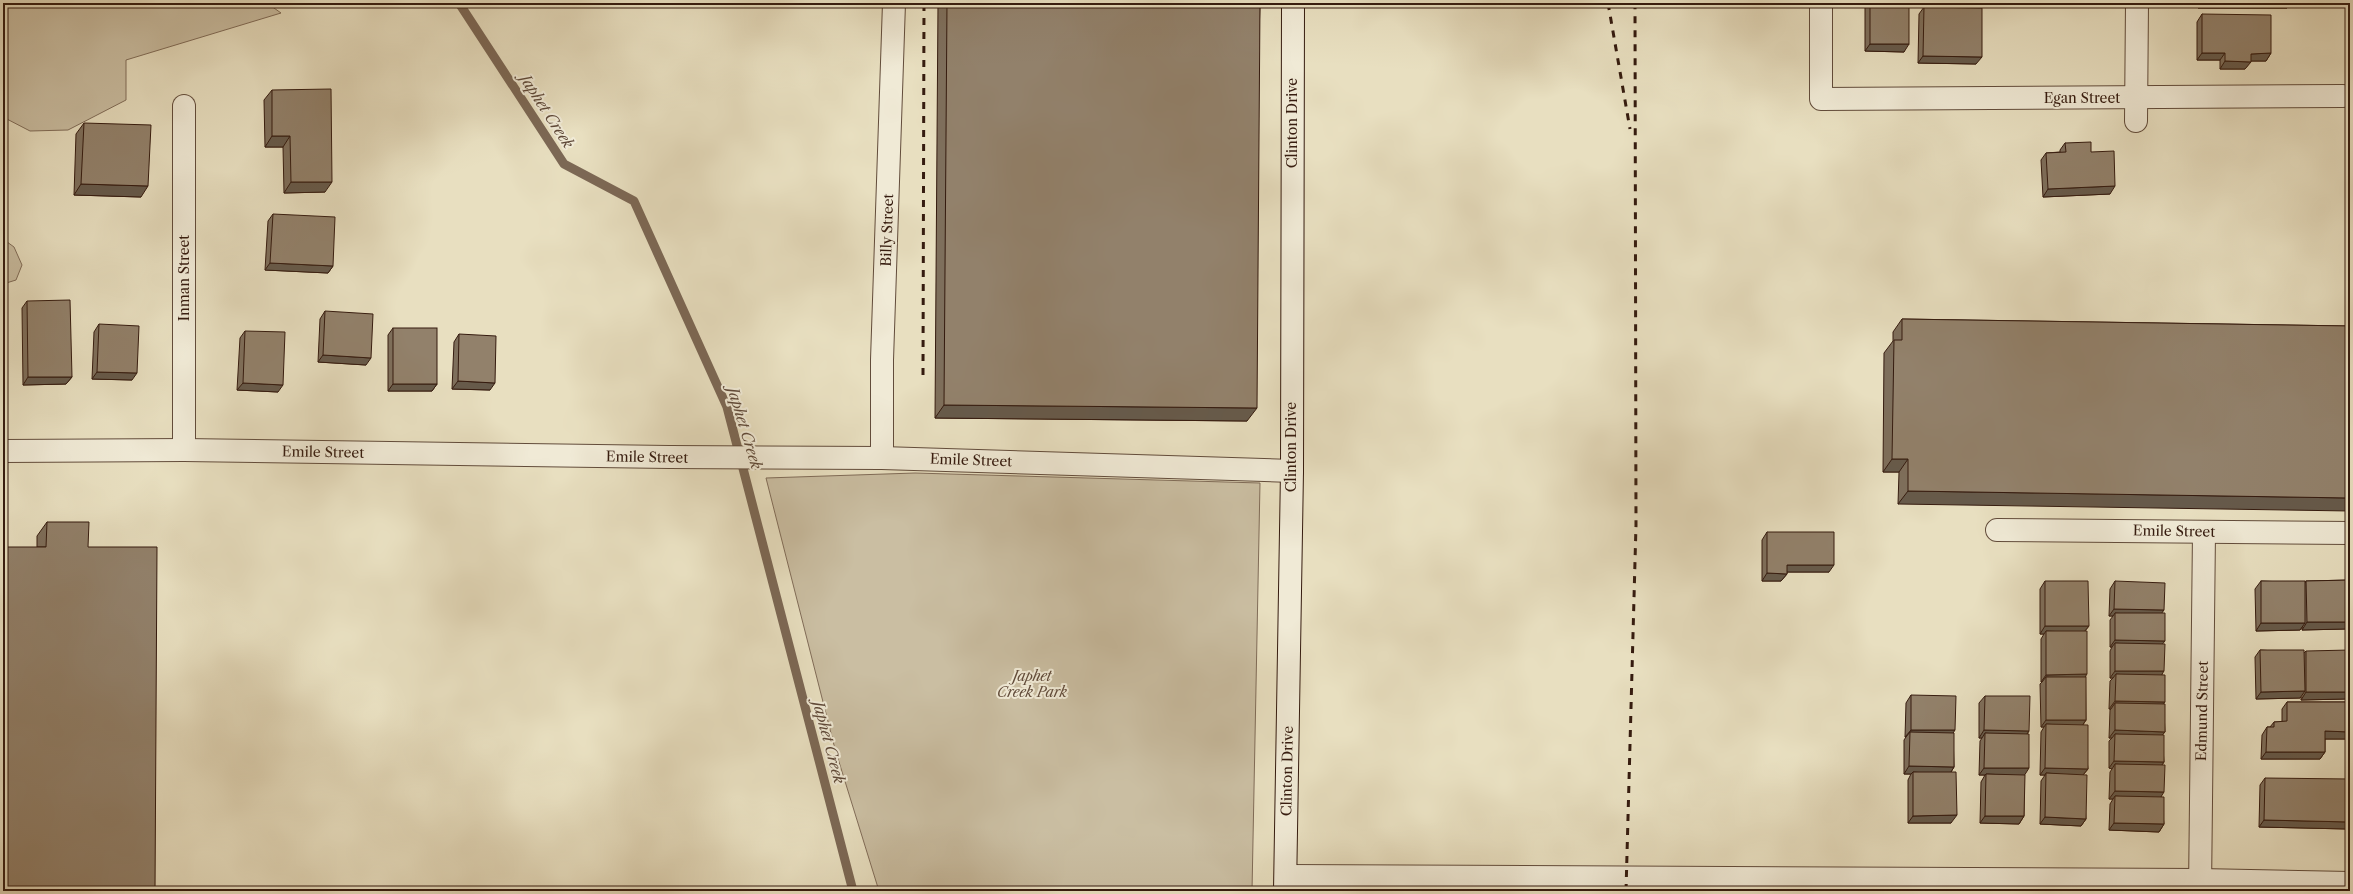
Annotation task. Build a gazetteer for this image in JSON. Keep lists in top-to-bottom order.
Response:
{
  "streets": {
    "street": [
      "Egan Street",
      "Clinton Drive",
      "Billy Street",
      "Inman Street",
      "Emile Street",
      "Edmund Street"
    ]
  },
  "crossings": [
    ["Clinton Drive", "Emile Street"],
    ["Billy Street", "Emile Street"],
    ["Inman Street", "Emile Street"],
    ["Emile Street", "Edmund Street"]
  ],
  "water": ["Japhet Creek"],
  "parks": ["Japhet Creek Park"]
}
